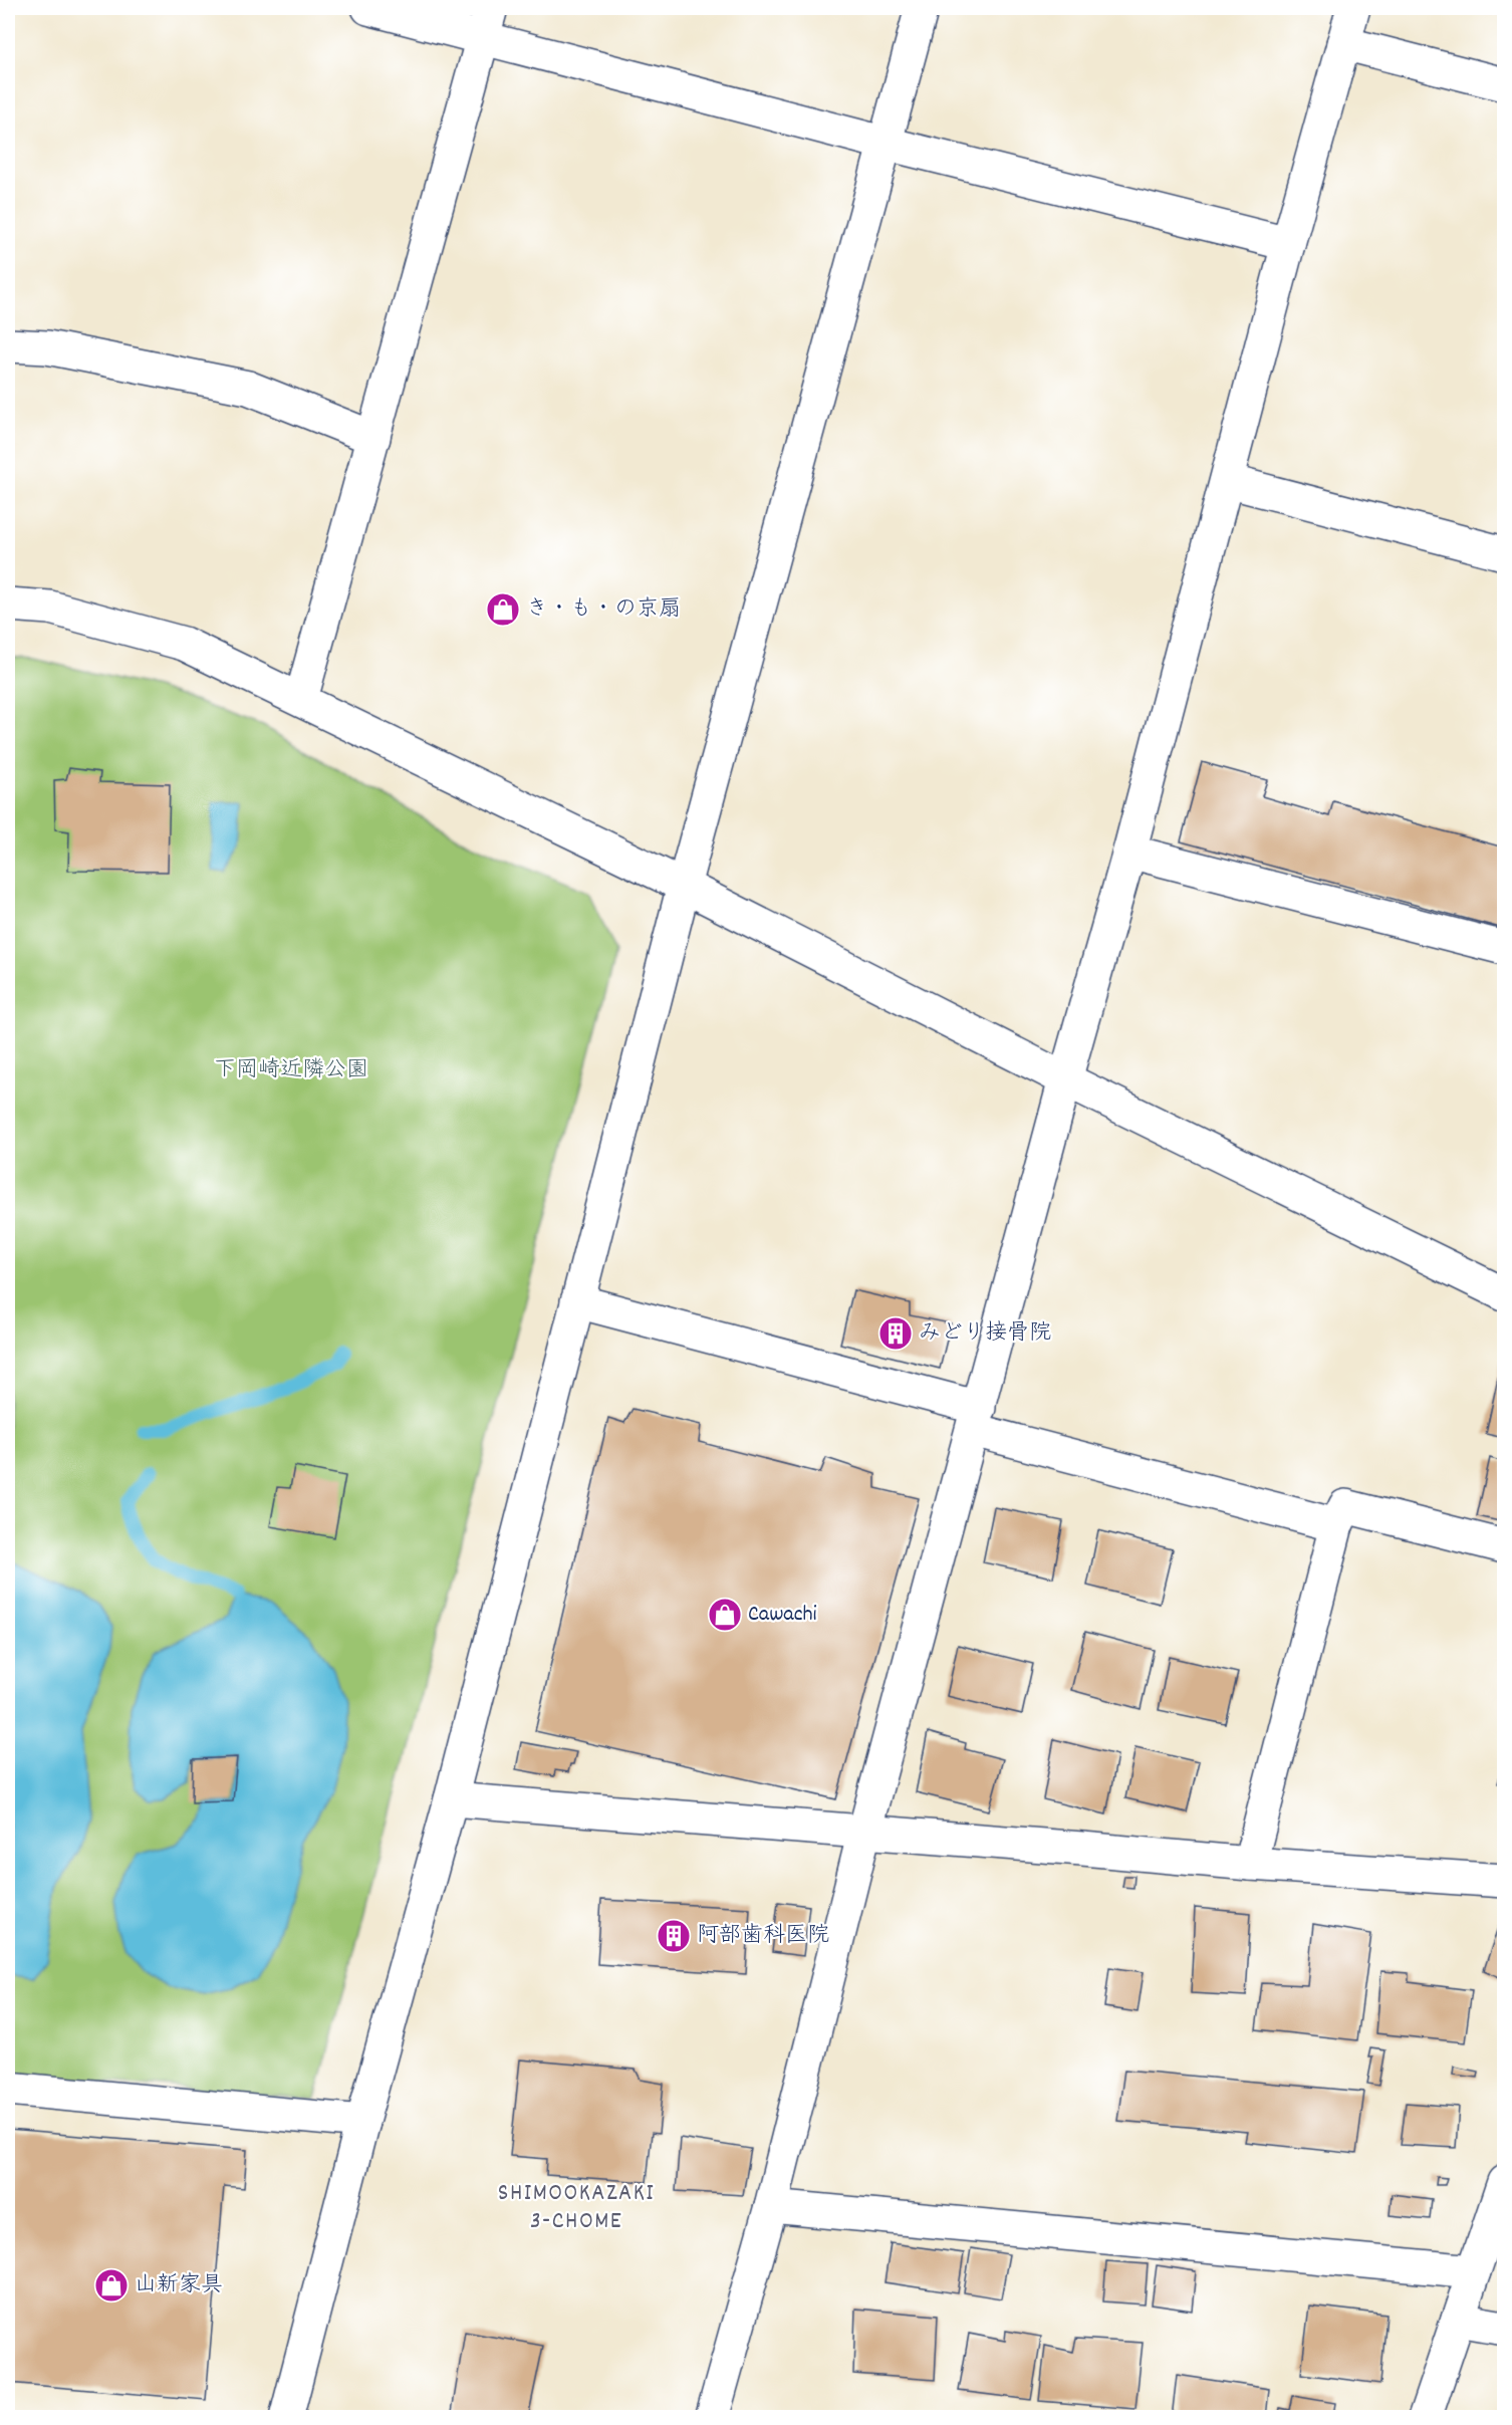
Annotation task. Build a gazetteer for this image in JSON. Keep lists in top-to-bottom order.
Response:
{
  "districts": ["SHIMOOKAZAKI 3-CHOME"],
  "parks": ["下岡崎近隣公園"],
  "places": {
    "shop": ["き・も・の京扇", "Cawachi", "山新家具"],
    "building": ["みどり接骨院", "阿部歯科医院"]
  }
}
